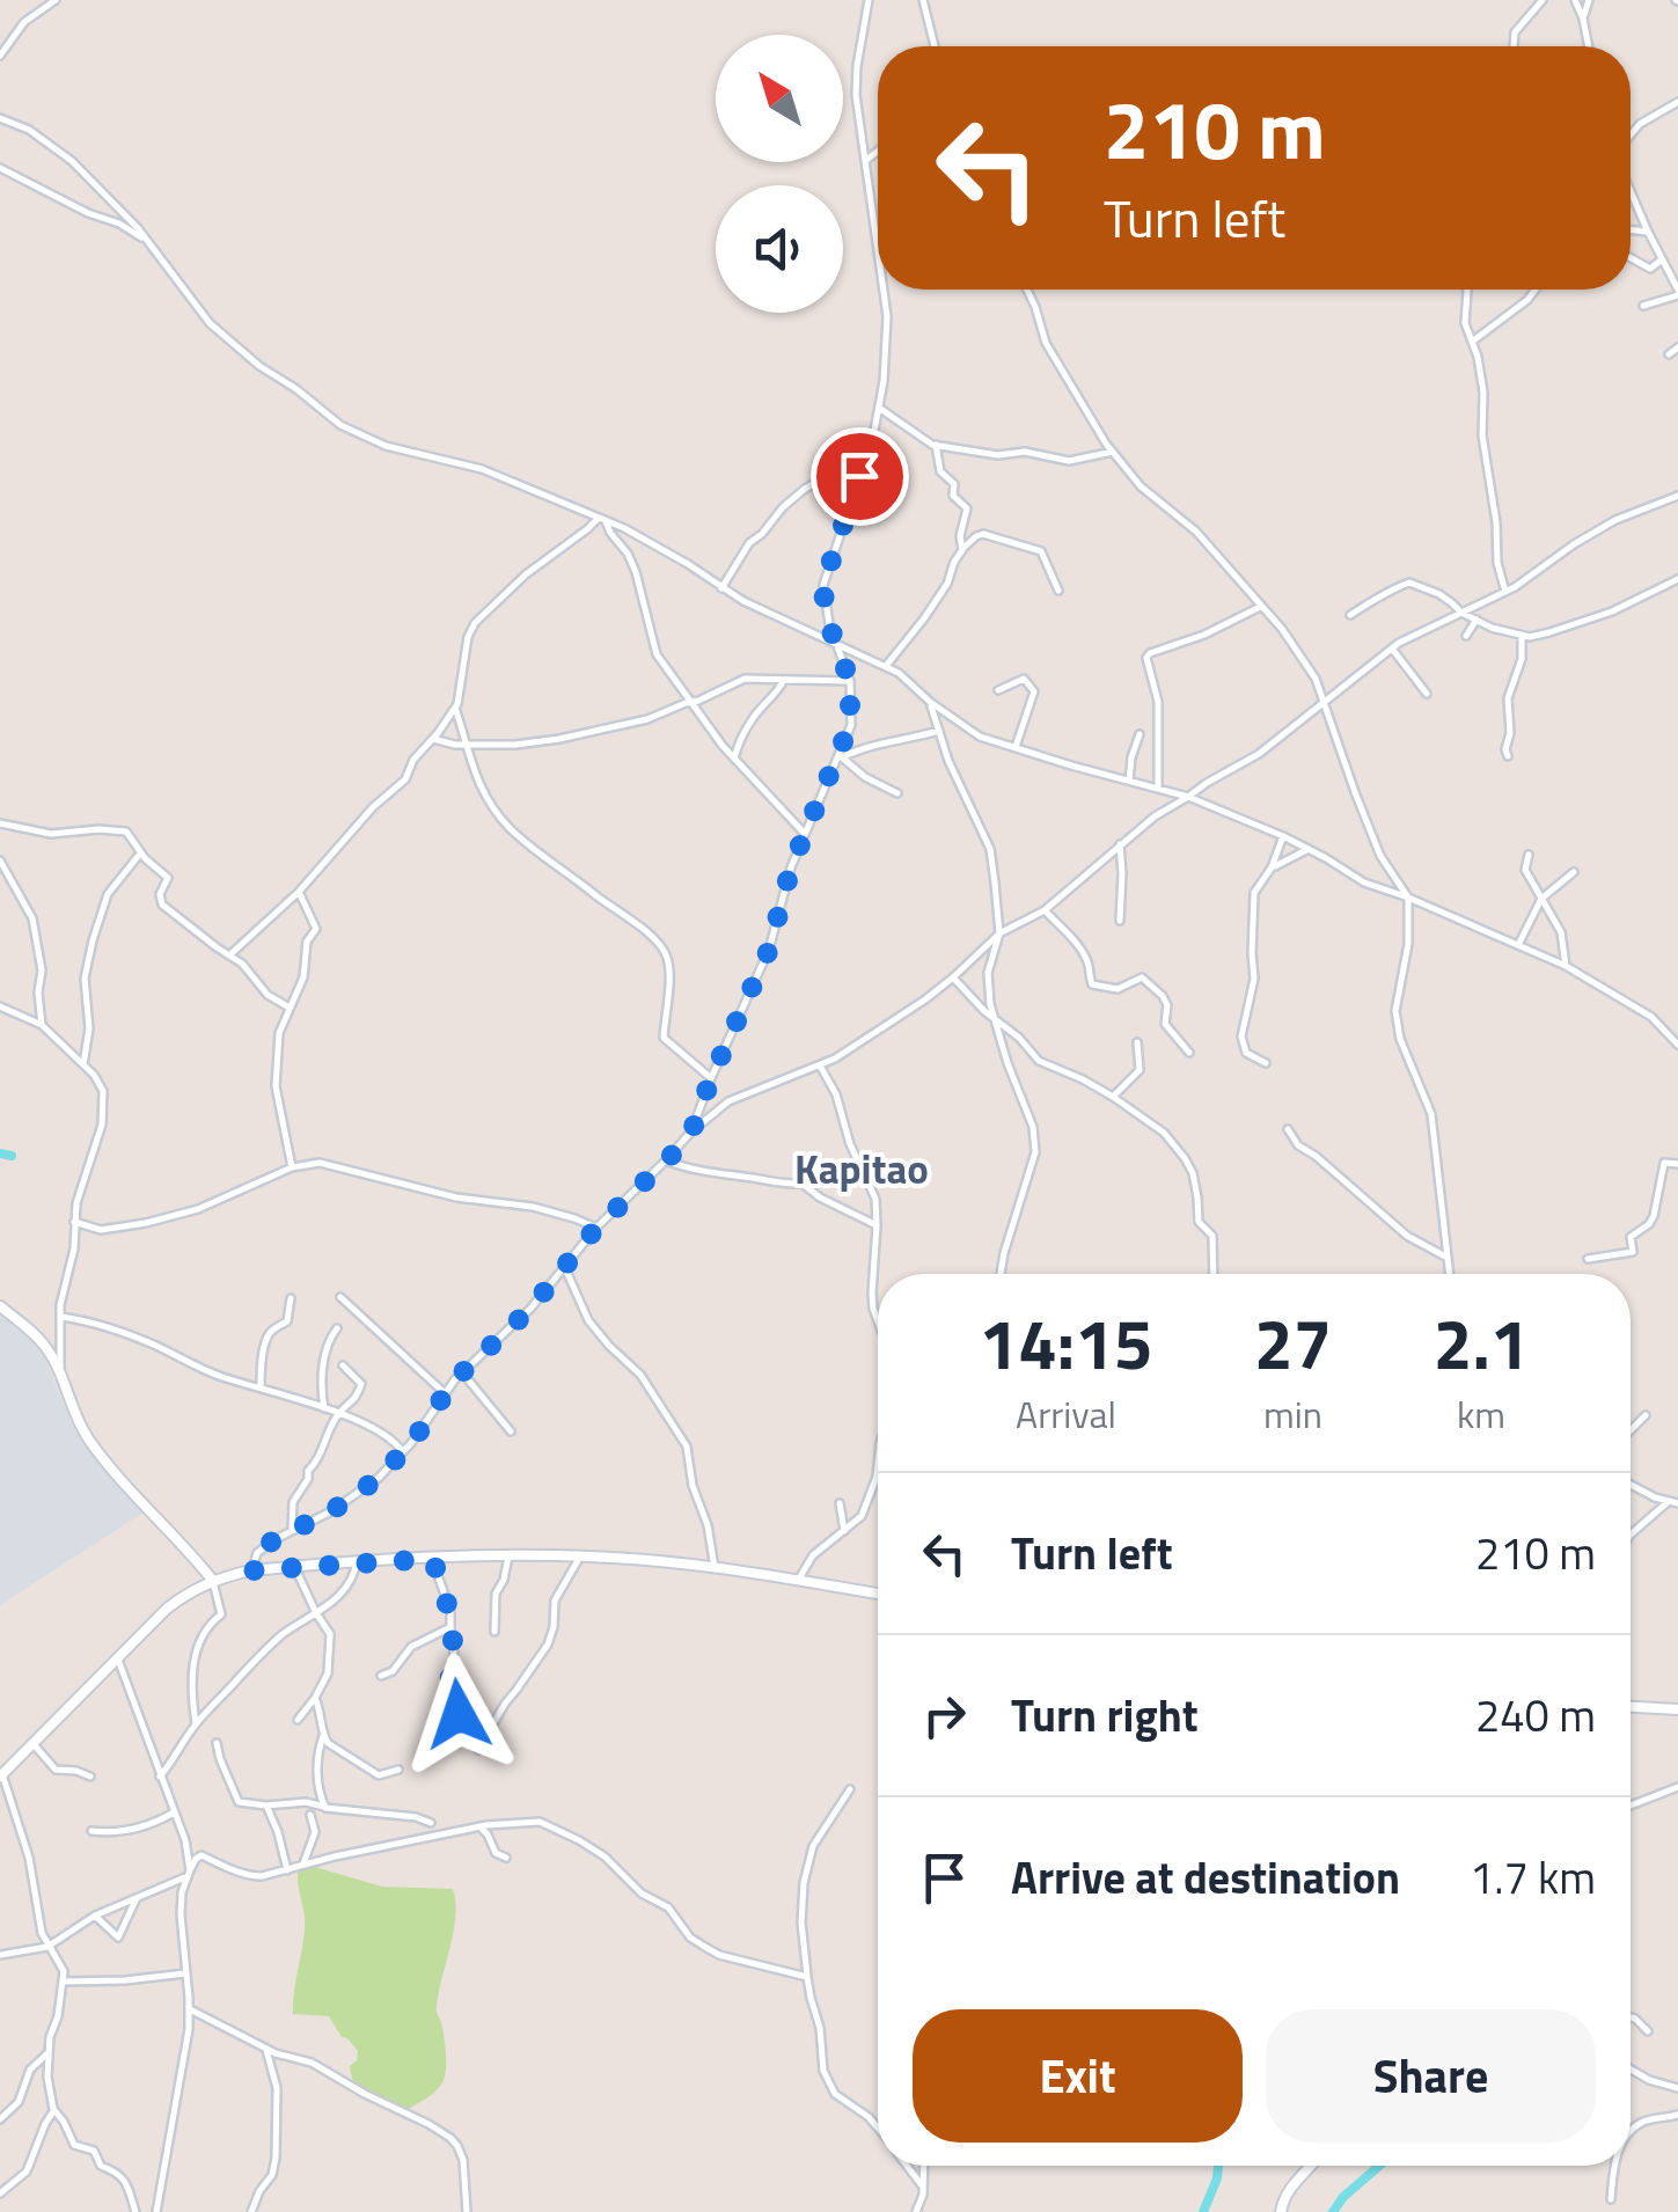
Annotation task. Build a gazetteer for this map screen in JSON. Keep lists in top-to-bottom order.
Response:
{
  "districts": ["Kapitao"],
  "north": "top left",
  "page": {
    "turn": ["210 m", "Turn left"],
    "eta": [
      "14:15",
      "Arrival",
      "27",
      "min",
      "2.1",
      "km"
    ],
    "list": [
      {
        "name": "Turn left",
        "value": "210 m"
      },
      {
        "name": "Turn right",
        "value": "240 m"
      },
      {
        "name": "Arrive at destination",
        "value": "1.7 km"
      }
    ],
    "buttons": ["Exit", "Share"]
  }
}
